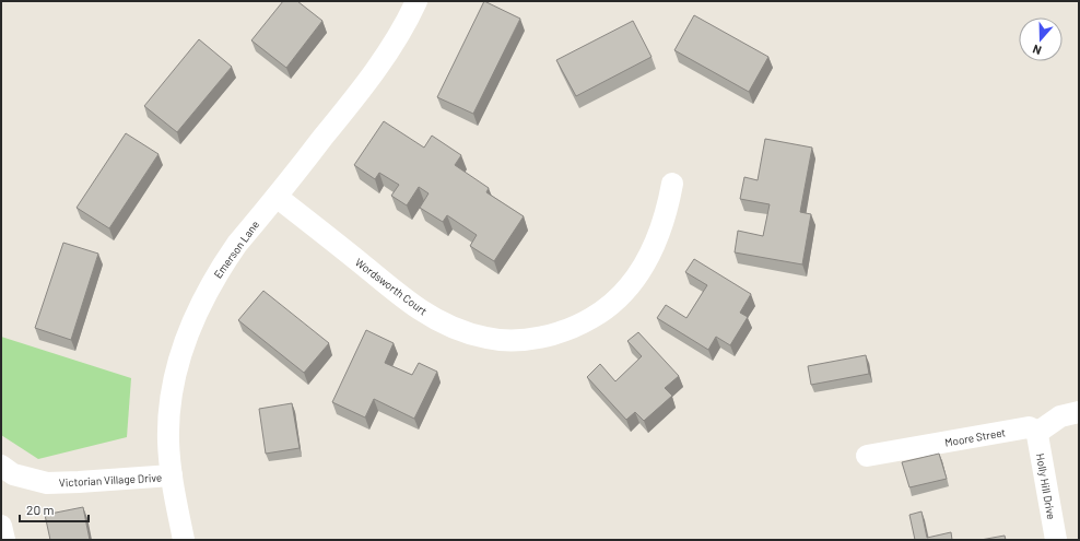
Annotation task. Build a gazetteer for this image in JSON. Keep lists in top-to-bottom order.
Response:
{
  "streets": {
    "street": [
      "Emerson Lane",
      "Wordsworth Court",
      "Moore Street",
      "Victorian Village Drive",
      "Holly Hill Drive"
    ]
  },
  "crossings": [
    ["Emerson Lane", "Wordsworth Court"],
    ["Emerson Lane", "Victorian Village Drive"],
    ["Moore Street", "Holly Hill Drive"]
  ],
  "scale_bar": "20 m",
  "north": "bottom"
}
